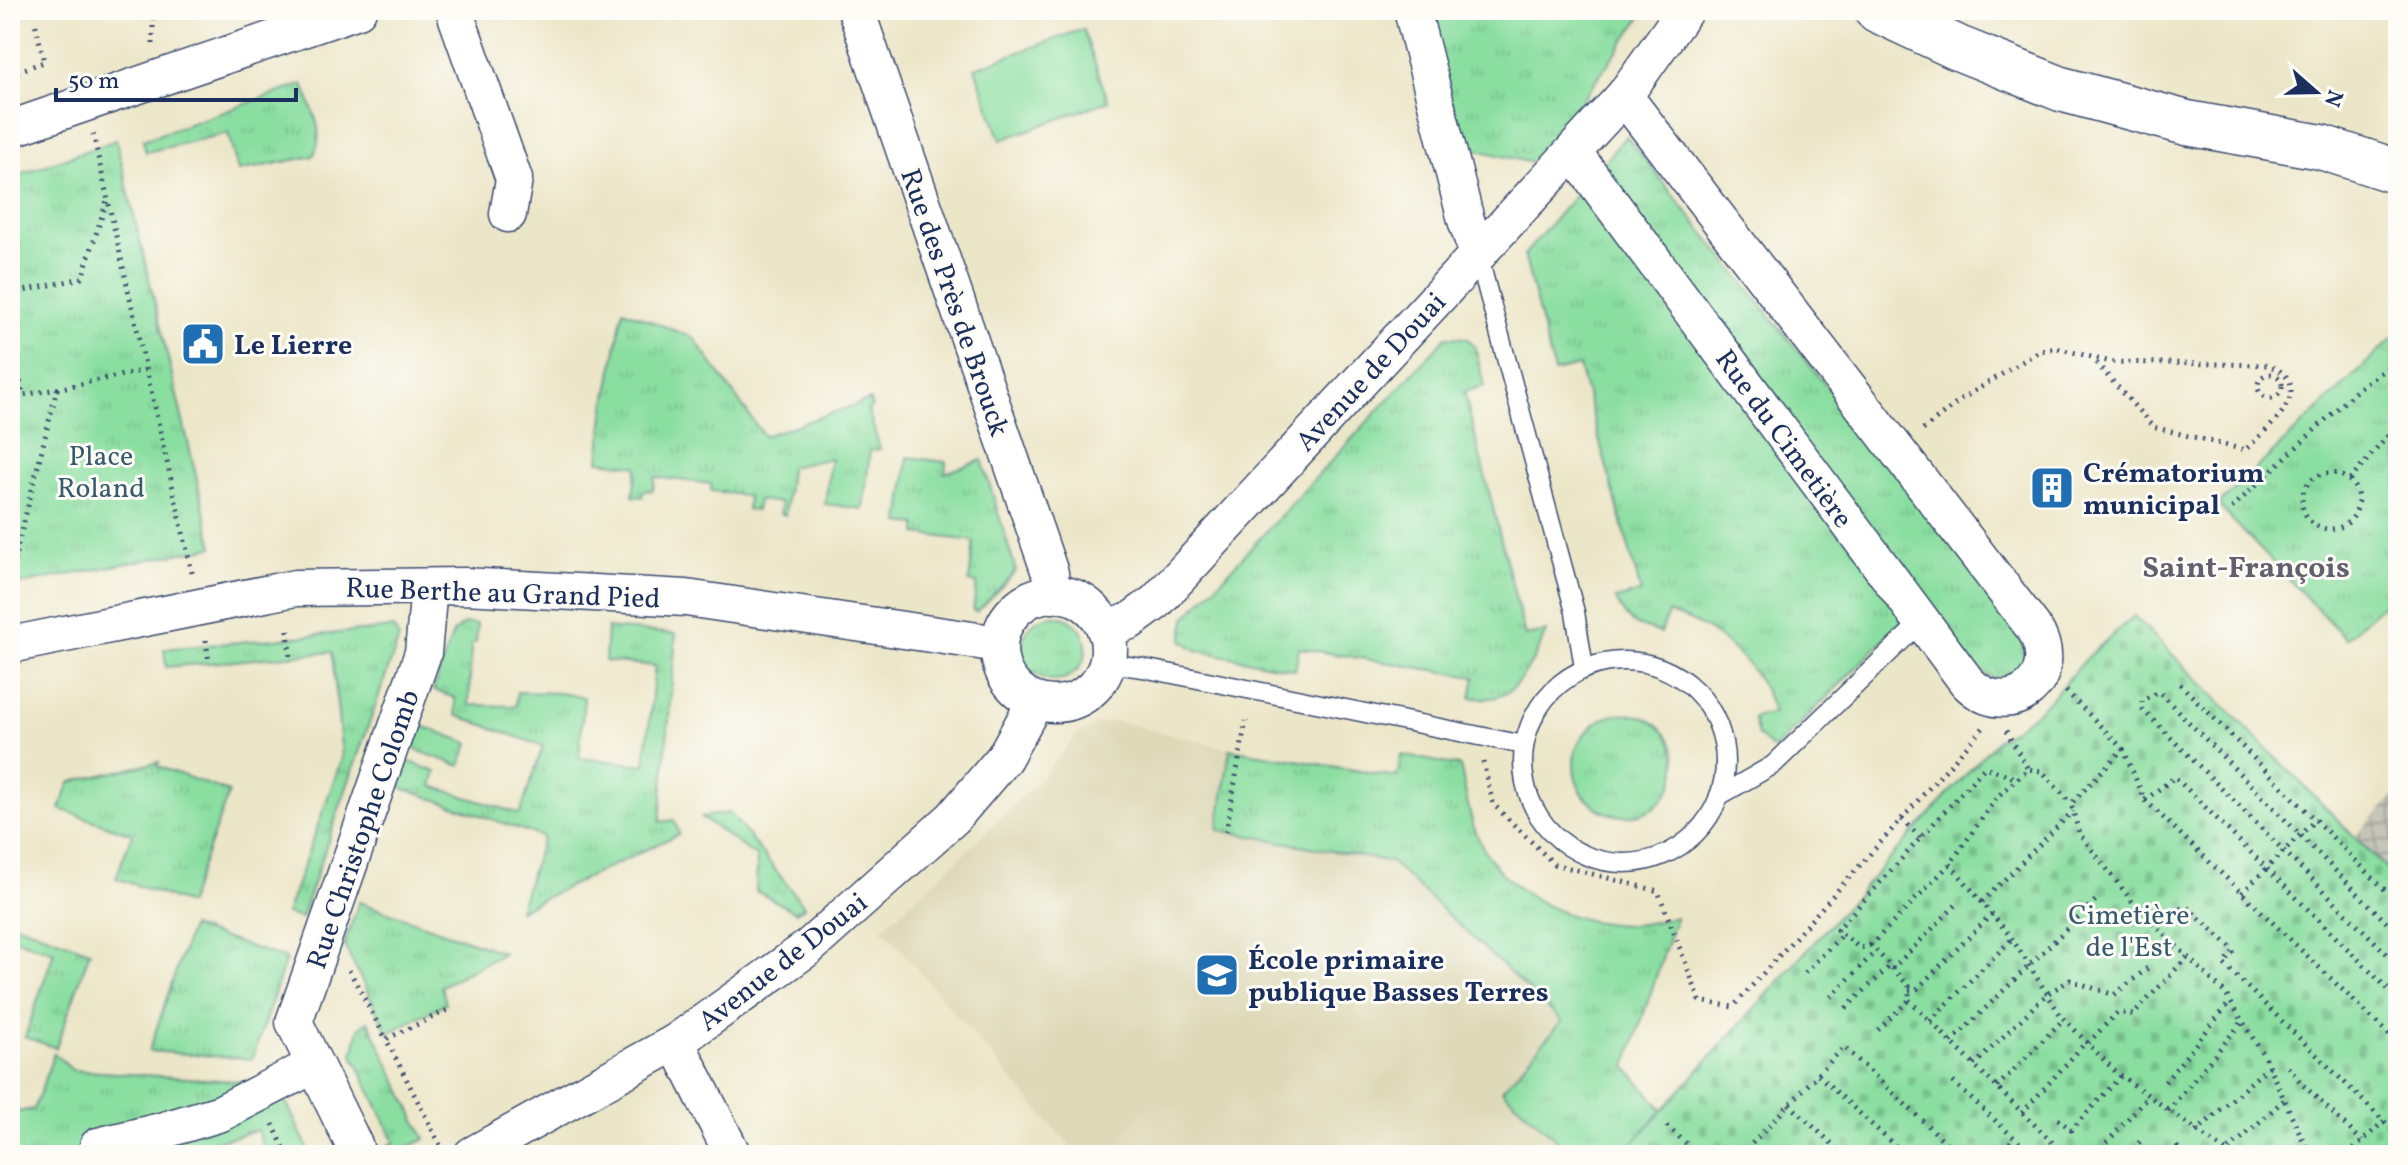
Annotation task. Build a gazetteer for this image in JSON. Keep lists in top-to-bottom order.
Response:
{
  "streets": {
    "street": [
      "Rue des Près de Brouck",
      "Avenue de Douai",
      "Rue du Cimetière",
      "Rue Berthe au Grand Pied",
      "Rue Christophe Colomb"
    ]
  },
  "crossings": [
    ["Rue des Près de Brouck", "Avenue de Douai"],
    ["Rue des Près de Brouck", "Rue Berthe au Grand Pied"],
    ["Avenue de Douai", "Rue du Cimetière"],
    ["Avenue de Douai", "Rue Berthe au Grand Pied"],
    ["Rue Berthe au Grand Pied", "Rue Christophe Colomb"]
  ],
  "districts": ["Saint-François"],
  "parks": ["Place Roland", "Cimetière de l'Est"],
  "places": {
    "public building": ["Le Lierre"],
    "building": ["Crématorium municipal"],
    "school or university": ["École primaire publique Basses Terres"]
  },
  "scale_bar": "50 m",
  "north": "right"
}
